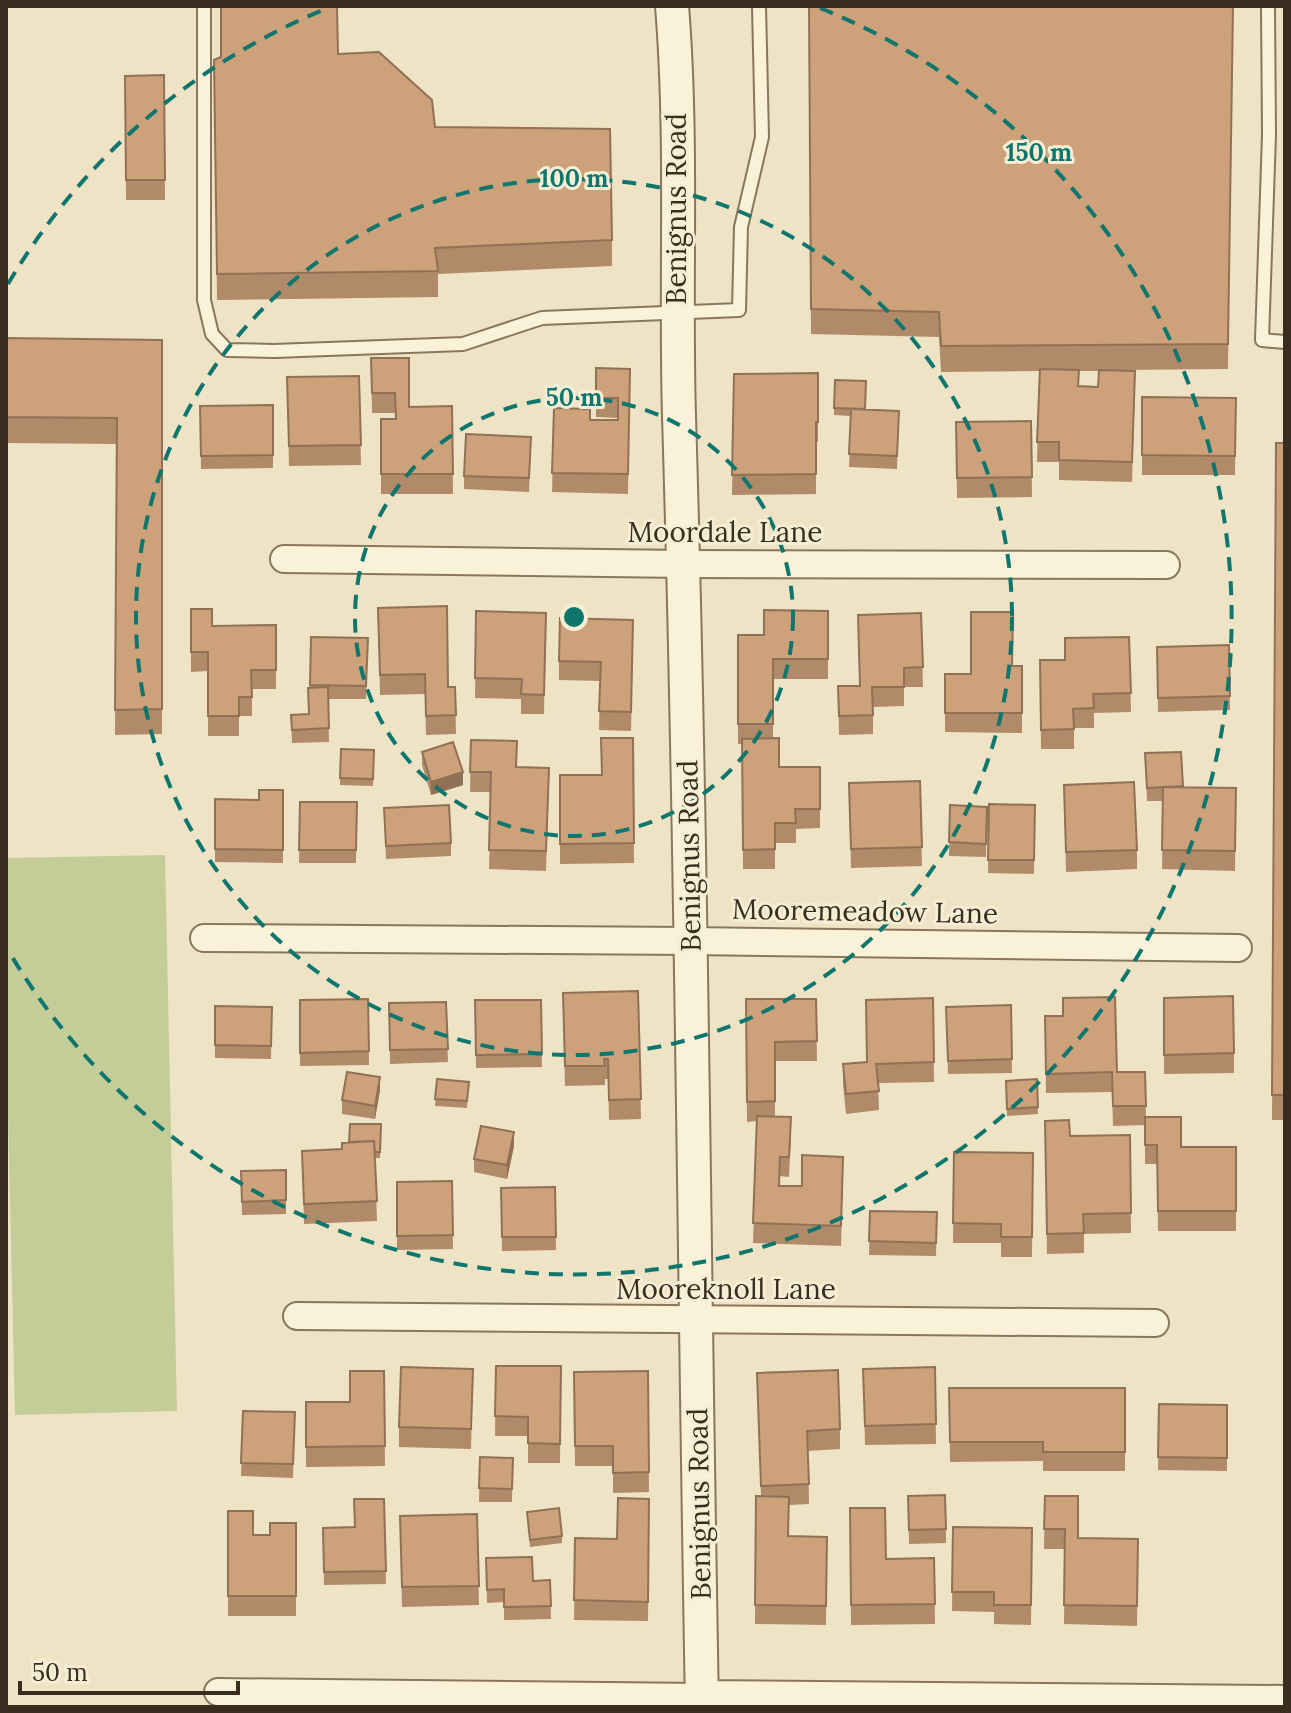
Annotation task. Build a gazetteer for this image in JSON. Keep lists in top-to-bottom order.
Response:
{
  "streets": {
    "street": [
      "Benignus Road",
      "Moordale Lane",
      "Mooremeadow Lane",
      "Mooreknoll Lane"
    ]
  },
  "crossings": [
    ["Benignus Road", "Moordale Lane"],
    ["Benignus Road", "Mooremeadow Lane"],
    ["Benignus Road", "Mooreknoll Lane"]
  ],
  "scale_bar": "50 m",
  "rings": ["150 m", "100 m", "50 m"]
}
